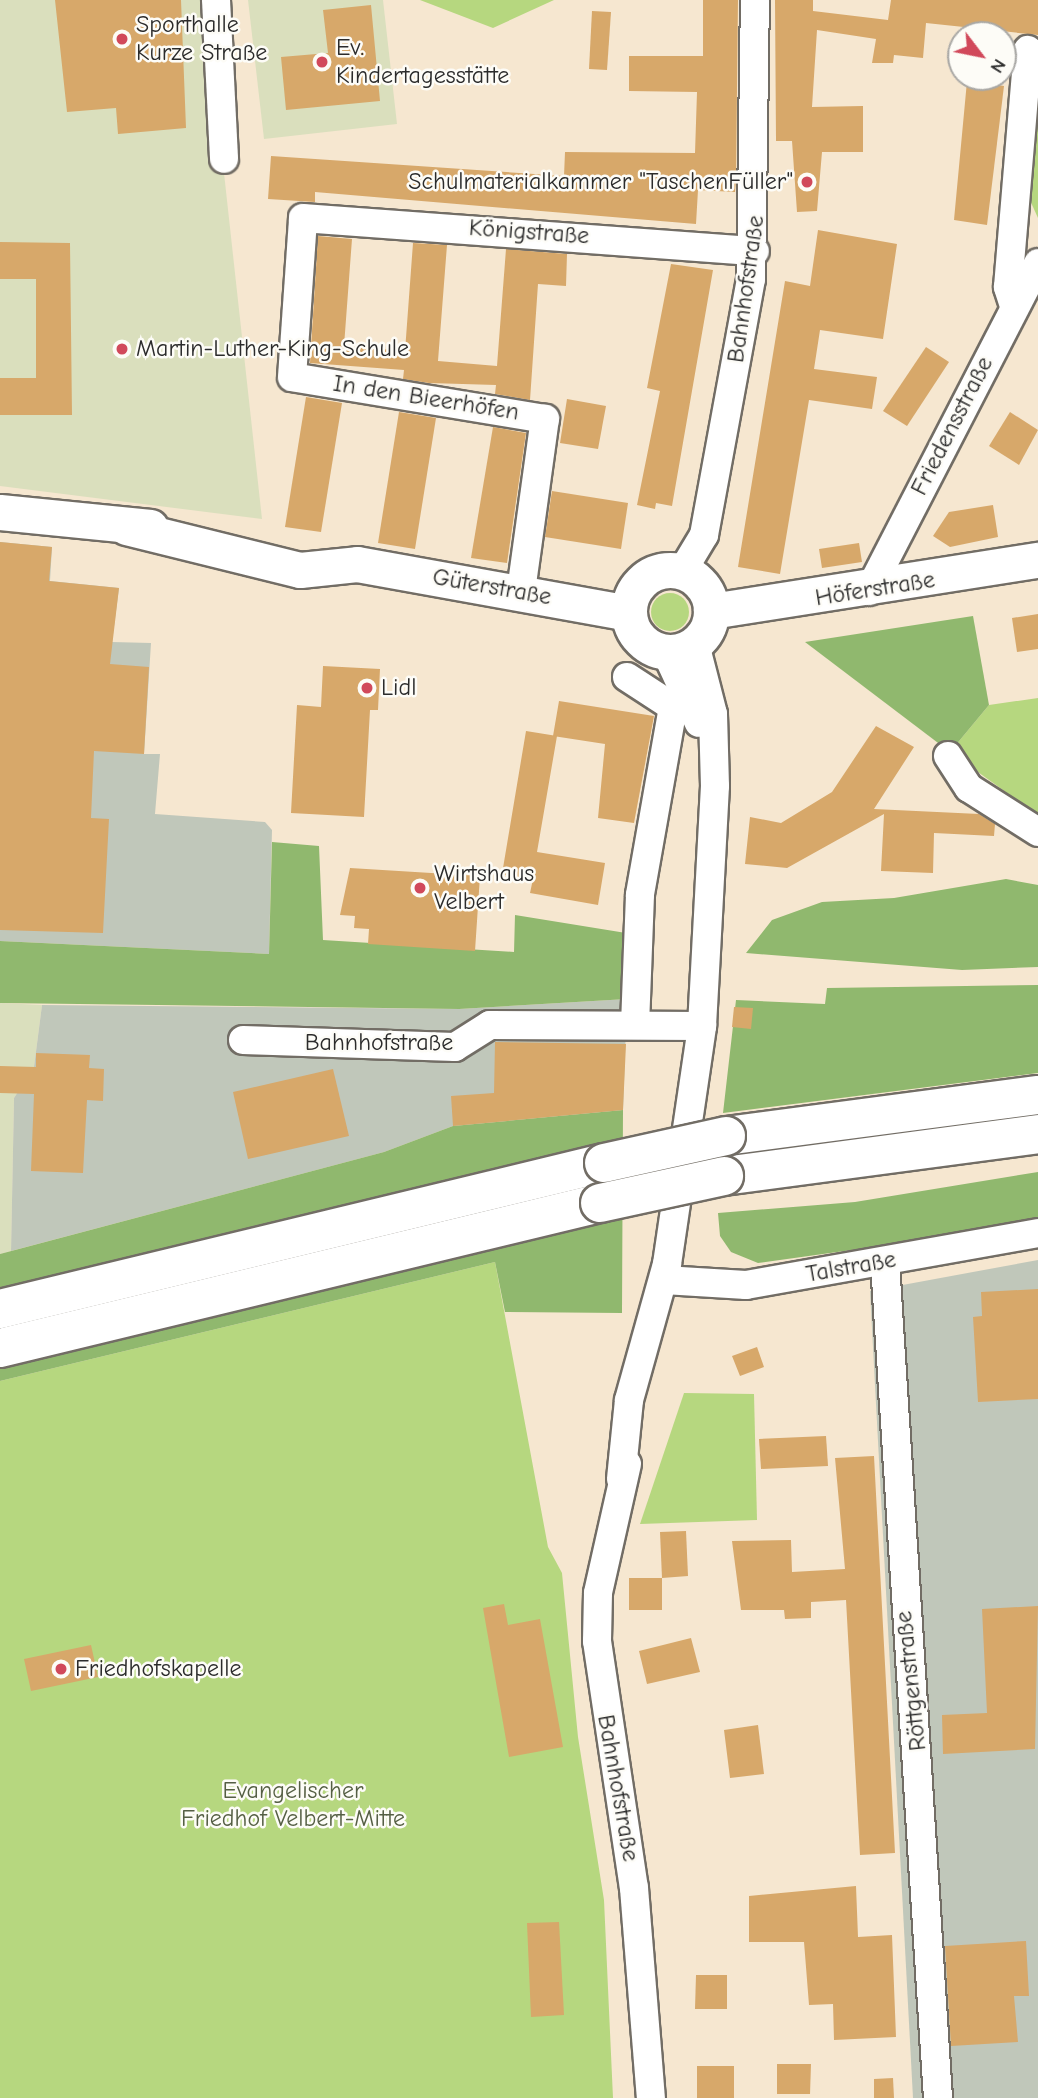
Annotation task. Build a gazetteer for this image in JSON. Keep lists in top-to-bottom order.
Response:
{
  "streets": {
    "main road": ["Güterstraße", "Höferstraße"],
    "street": [
      "Königstraße",
      "Bahnhofstraße",
      "In den Bieerhöfen",
      "Friedensstraße",
      "Talstraße",
      "Röttgenstraße"
    ]
  },
  "crossings": [
    ["Königstraße", "Bahnhofstraße"],
    ["Königstraße", "In den Bieerhöfen"],
    ["Bahnhofstraße", "Güterstraße"],
    ["Bahnhofstraße", "Höferstraße"],
    ["Bahnhofstraße", "Talstraße"],
    ["In den Bieerhöfen", "Güterstraße"],
    ["Friedensstraße", "Höferstraße"],
    ["Güterstraße", "Höferstraße"],
    ["Talstraße", "Röttgenstraße"]
  ],
  "parks": ["Evangelischer Friedhof Velbert-Mitte"],
  "places": [
    "Sporthalle Kurze Straße",
    "Ev. Kindertagesstätte",
    "Schulmaterialkammer \"TaschenFüller\"",
    "Martin-Luther-King-Schule",
    "Lidl",
    "Wirtshaus Velbert",
    "Friedhofskapelle"
  ],
  "north": "bottom right"
}
